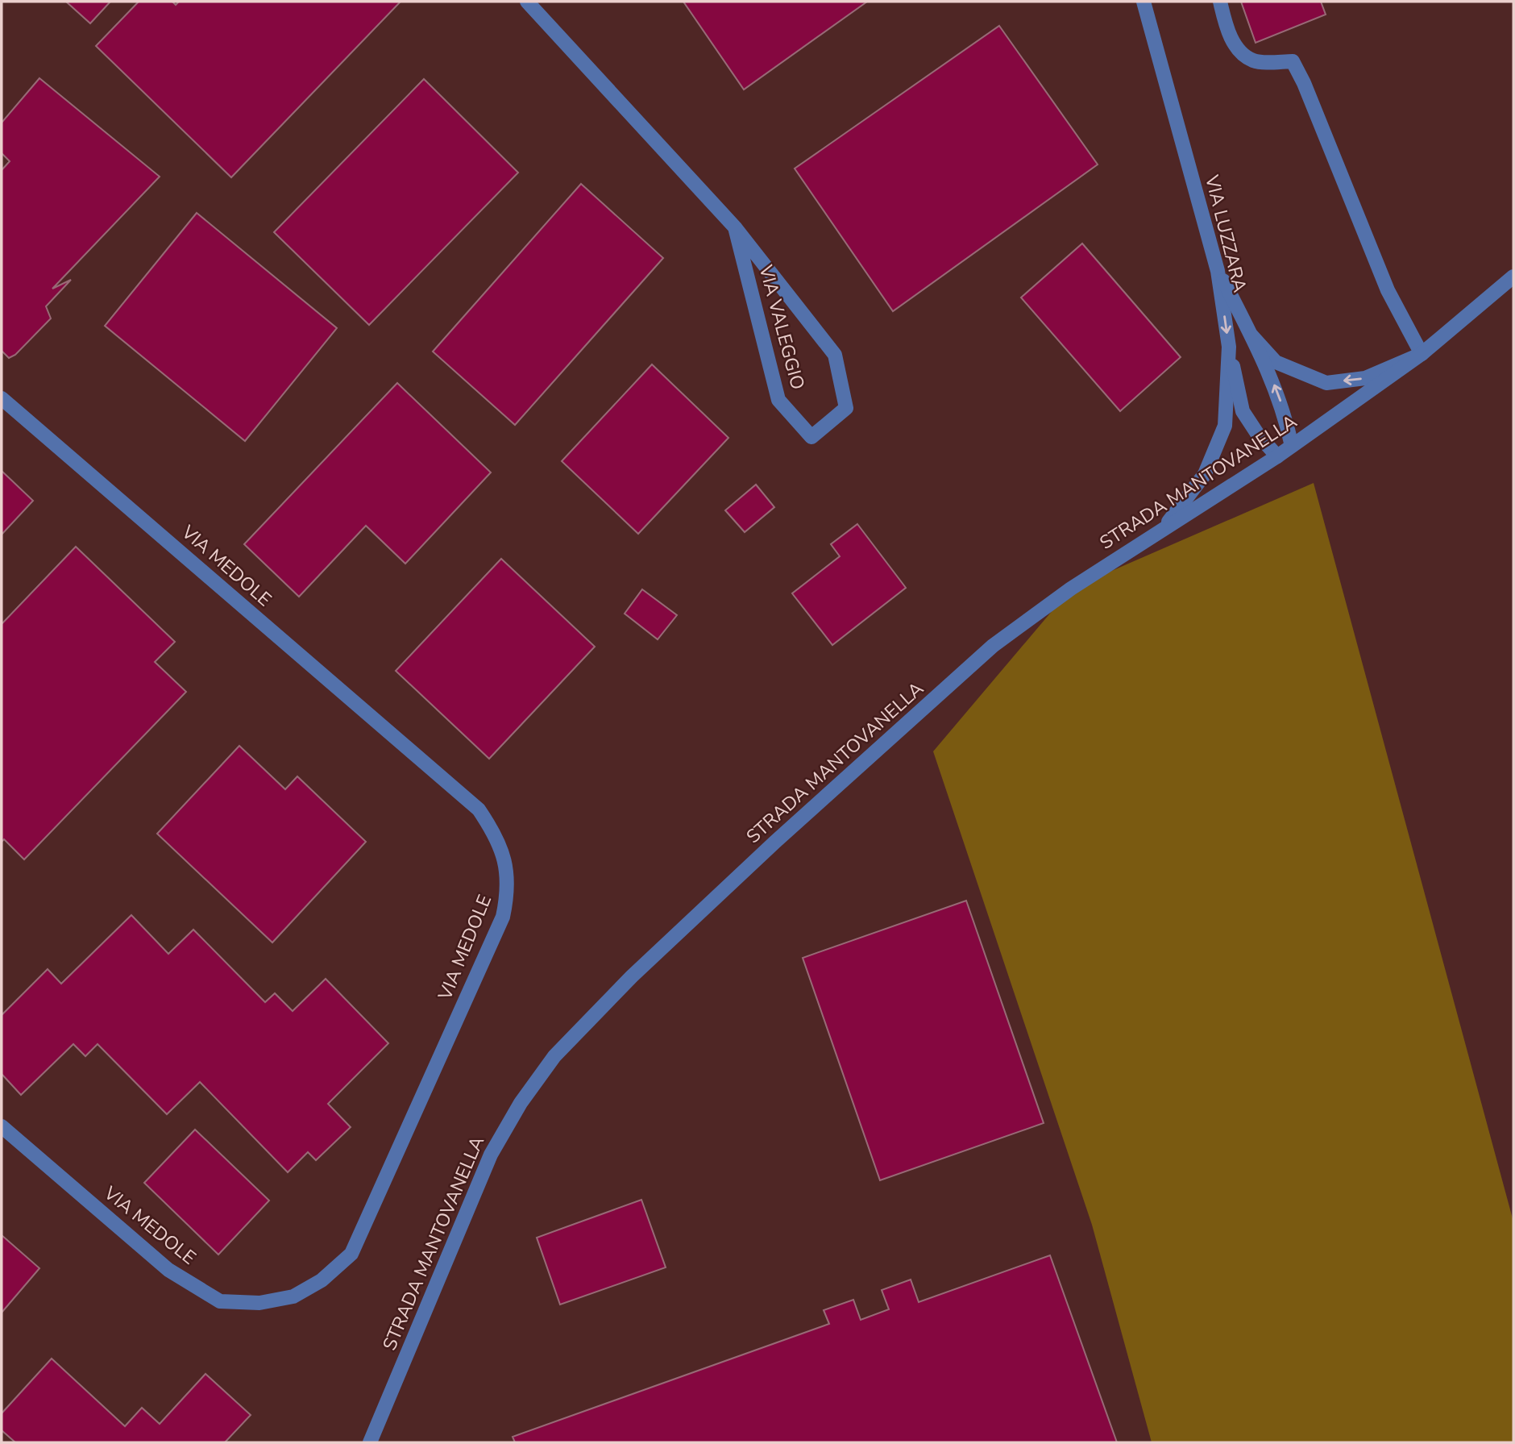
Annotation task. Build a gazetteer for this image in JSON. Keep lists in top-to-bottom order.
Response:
{
  "streets": {
    "street": [
      "VIA LUZZARA",
      "VIA VALEGGIO",
      "STRADA MANTOVANELLA",
      "VIA MEDOLE"
    ]
  },
  "crossings": [
    ["VIA LUZZARA", "STRADA MANTOVANELLA"]
  ]
}
